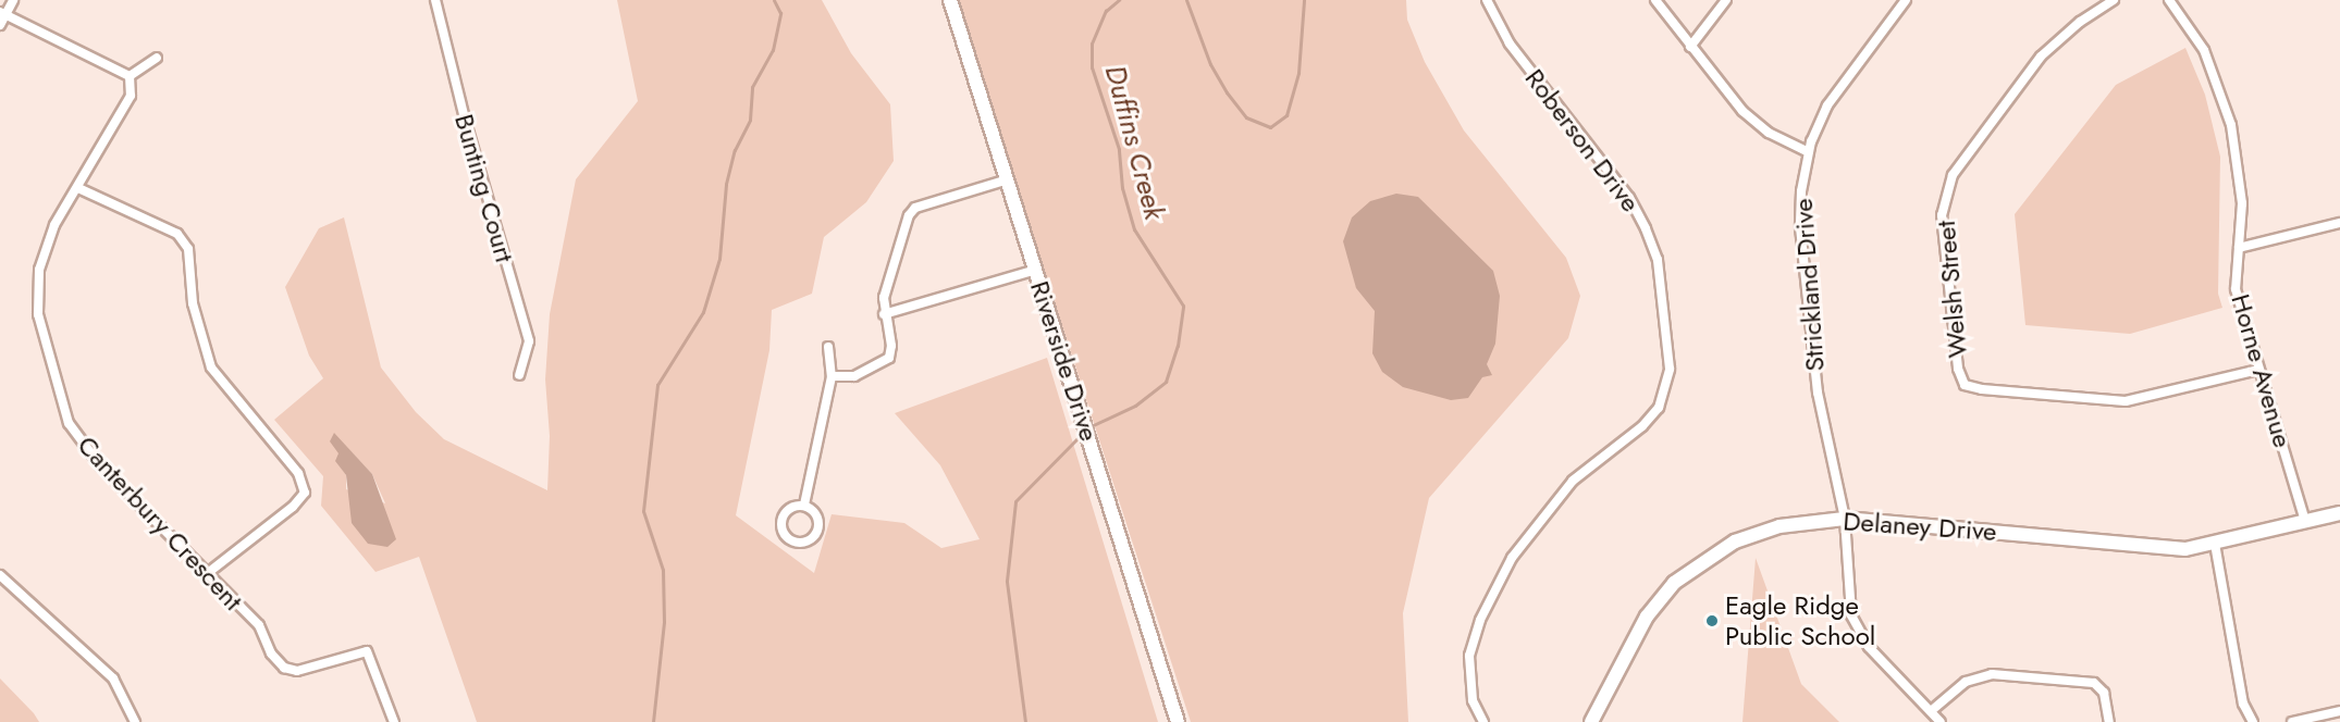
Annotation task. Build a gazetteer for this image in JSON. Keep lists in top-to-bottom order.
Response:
{
  "streets": {
    "street": [
      "Roberson Drive",
      "Bunting Court",
      "Strickland Drive",
      "Welsh Street",
      "Riverside Drive",
      "Horne Avenue",
      "Canterbury Crescent",
      "Delaney Drive"
    ]
  },
  "crossings": [
    ["Strickland Drive", "Delaney Drive"],
    ["Welsh Street", "Horne Avenue"],
    ["Horne Avenue", "Delaney Drive"]
  ],
  "water": ["Duffins Creek"],
  "places": ["Eagle Ridge Public School"]
}
